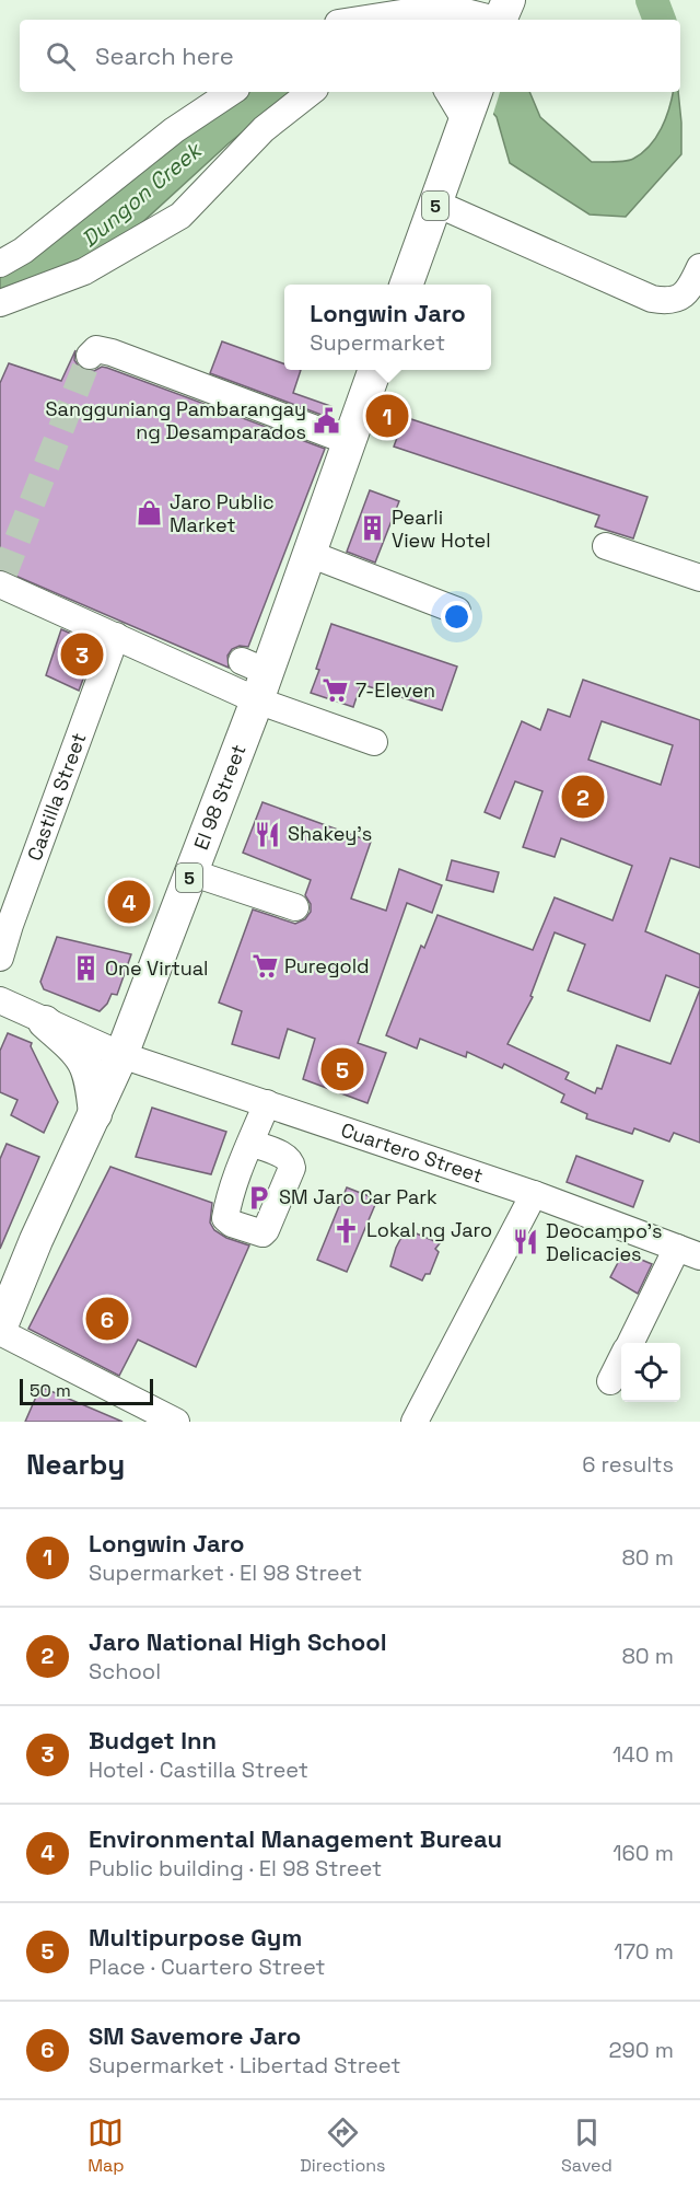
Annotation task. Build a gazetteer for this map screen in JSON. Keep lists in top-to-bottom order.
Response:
{
  "streets": {
    "main road": ["5", "El 98 Street"],
    "street": ["Castilla Street", "Cuartero Street"]
  },
  "crossings": [
    ["El 98 Street", "Cuartero Street"]
  ],
  "water": ["Dungon Creek"],
  "places": {
    "public building": ["Sangguniang Pambarangay ng Desamparados"],
    "shop": ["Jaro Public Market"],
    "building": ["Pearli View Hotel", "One Virtual"],
    "supermarket": ["7-Eleven", "Puregold"],
    "restaurant": ["Shakey's", "Deocampo's Delicacies"],
    "parking": ["SM Jaro Car Park"],
    "church": ["Lokal ng Jaro"]
  },
  "scale_bar": "50 m",
  "page": {
    "search": "Search here",
    "popup": ["Longwin Jaro", "Supermarket"],
    "pins": [
      "1",
      "3",
      "2",
      "4",
      "5",
      "6"
    ],
    "scale": "50 m",
    "heading": ["Nearby", "6 results"],
    "list": [
      {
        "mark": "1",
        "name": "Longwin Jaro",
        "note": "Supermarket · El 98 Street",
        "value": "80 m"
      },
      {
        "mark": "2",
        "name": "Jaro National High School",
        "note": "School",
        "value": "80 m"
      },
      {
        "mark": "3",
        "name": "Budget Inn",
        "note": "Hotel · Castilla Street",
        "value": "140 m"
      },
      {
        "mark": "4",
        "name": "Environmental Management Bureau",
        "note": "Public building · El 98 Street",
        "value": "160 m"
      },
      {
        "mark": "5",
        "name": "Multipurpose Gym",
        "note": "Place · Cuartero Street",
        "value": "170 m"
      },
      {
        "mark": "6",
        "name": "SM Savemore Jaro",
        "note": "Supermarket · Libertad Street",
        "value": "290 m"
      }
    ],
    "nav": ["Map", "Directions", "Saved"]
  }
}
